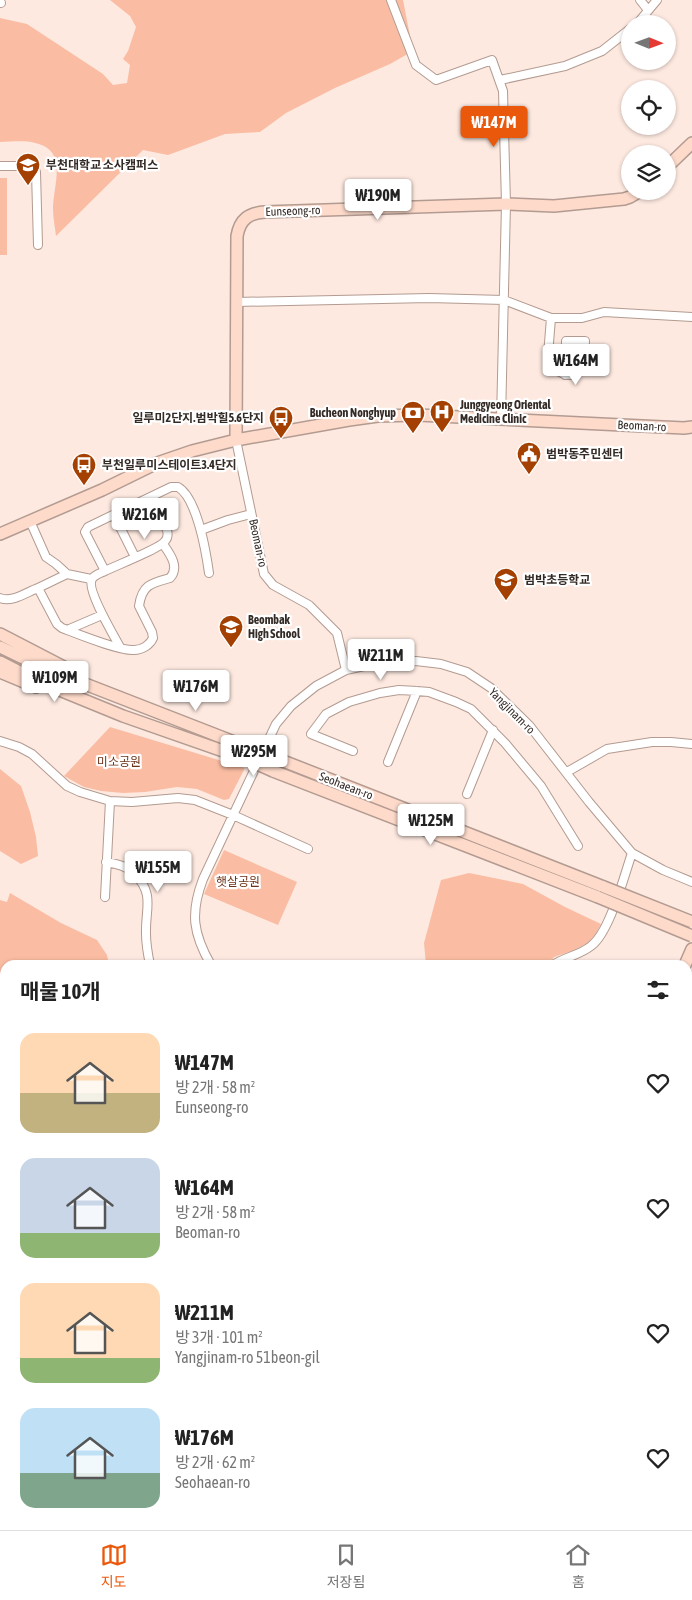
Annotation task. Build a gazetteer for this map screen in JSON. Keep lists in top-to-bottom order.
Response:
{
  "streets": {
    "main road": ["Eunseong-ro", "Beoman-ro", "Seohaean-ro"],
    "street": ["Yangjinam-ro"]
  },
  "crossings": [
    ["Eunseong-ro", "Beoman-ro"],
    ["Beoman-ro", "Yangjinam-ro"]
  ],
  "parks": ["미소공원", "햇살공원"],
  "places": {
    "school or university": ["부천대학교 소사캠퍼스", "범박초등학교", "Beombak High School"],
    "hospital": ["Junggyeong Oriental Medicine Clinic"],
    "bank": ["Bucheon Nonghyup"],
    "bus stop": ["일루미2단지.범박힐5.6단지", "부천일루미스테이트3.4단지"],
    "public building": ["범박동주민센터"]
  },
  "north": "right",
  "page": {
    "price": [
      "₩147M",
      "₩190M",
      "₩164M",
      "₩216M",
      "₩211M",
      "₩109M",
      "₩176M",
      "₩295M",
      "₩125M",
      "₩155M"
    ],
    "heading": "매물 10개",
    "list": [
      {
        "name": "₩147M",
        "note": "방 2개 · 58 m² · Eunseong-ro"
      },
      {
        "name": "₩164M",
        "note": "방 2개 · 58 m² · Beoman-ro"
      },
      {
        "name": "₩211M",
        "note": "방 3개 · 101 m² · Yangjinam-ro 51beon-gil"
      },
      {
        "name": "₩176M",
        "note": "방 2개 · 62 m² · Seohaean-ro"
      }
    ],
    "tabs": ["지도", "저장됨", "홈"]
  }
}
